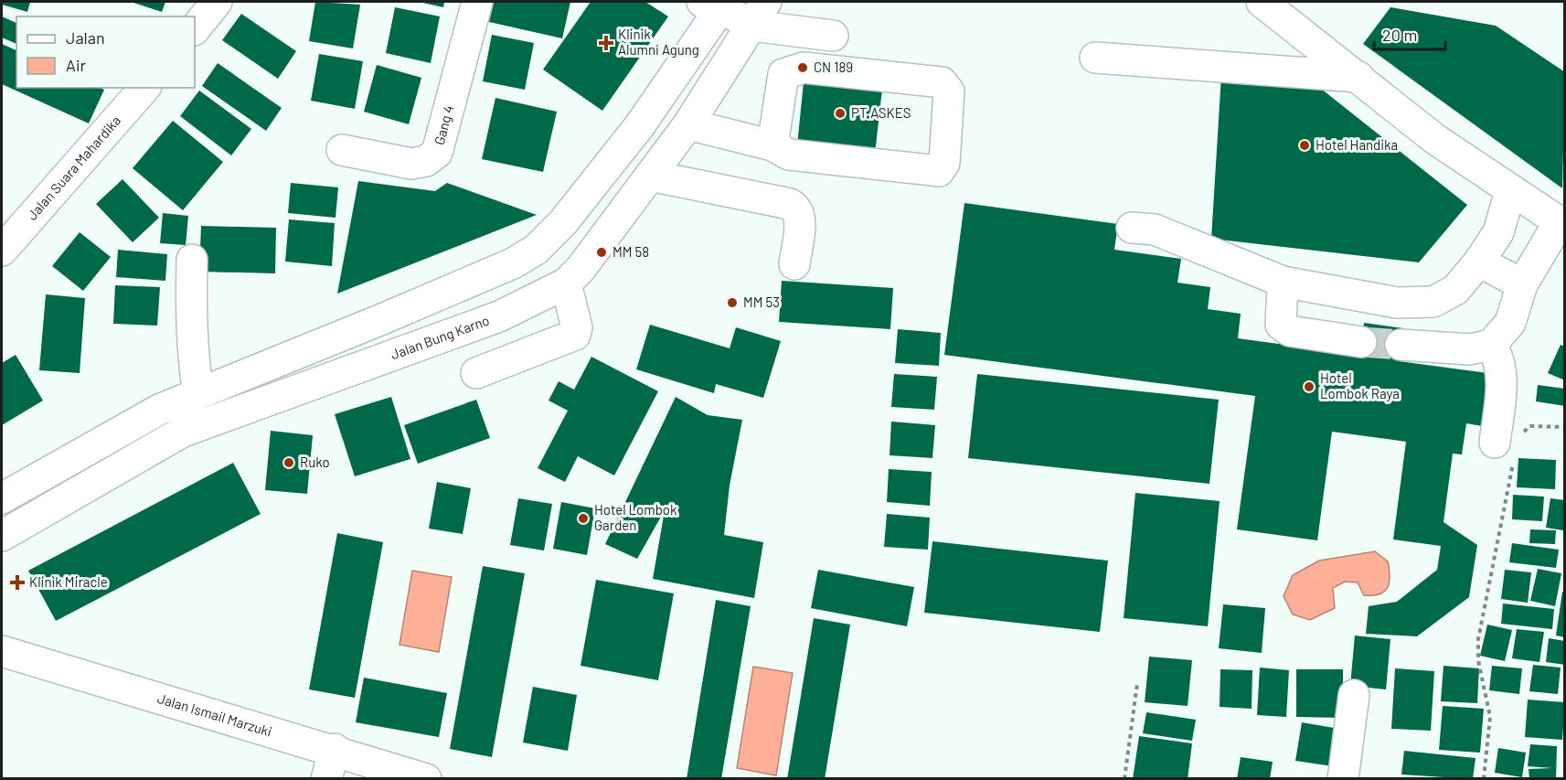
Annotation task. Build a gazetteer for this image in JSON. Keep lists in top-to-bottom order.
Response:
{
  "streets": {
    "main road": [
      "Gang 4",
      "Jalan Suara Mahardika",
      "Jalan Bung Karno",
      "Jalan Ismail Marzuki"
    ]
  },
  "places": {
    "health": ["Klinik Alumni Agung", "Klinik Miracle"],
    "other": [
      "CN 189",
      "PT.ASKES",
      "Hotel Handika",
      "MM 58",
      "MM 53",
      "Hotel Lombok Raya",
      "Ruko",
      "Hotel Lombok Garden"
    ]
  },
  "legend": ["Jalan", "Air"],
  "scale_bar": "20 m"
}
